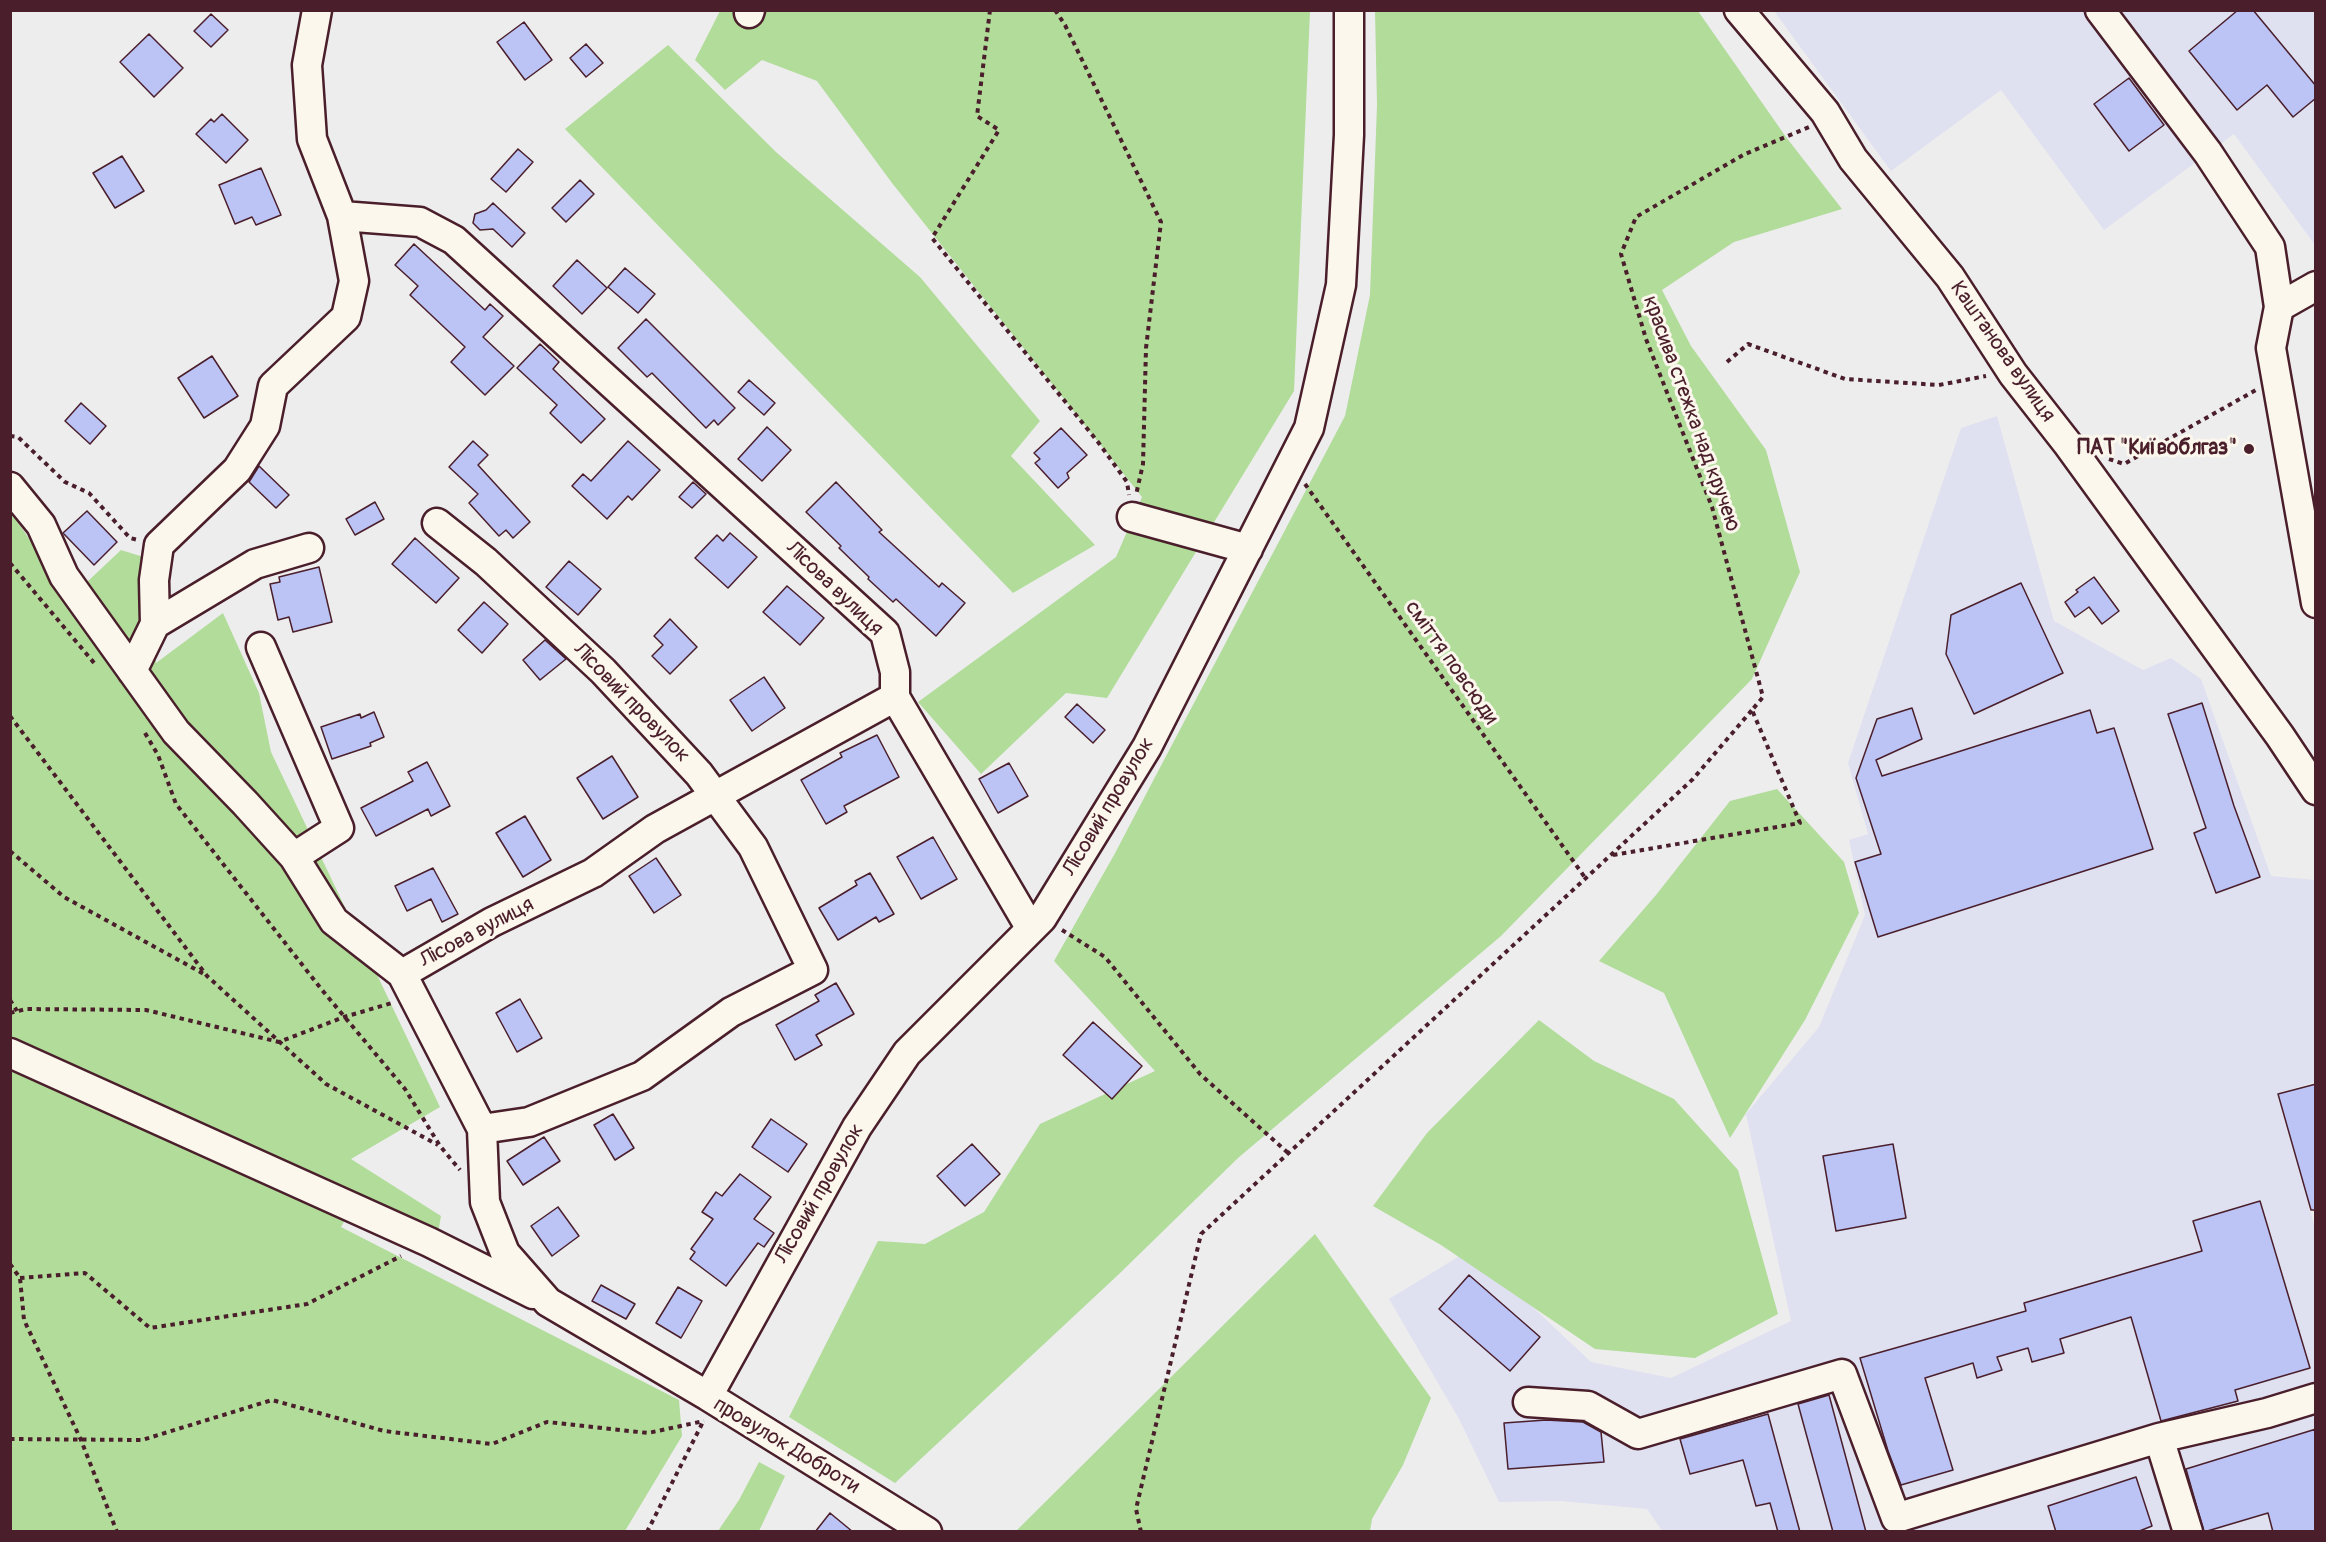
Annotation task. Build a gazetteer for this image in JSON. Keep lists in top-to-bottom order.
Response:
{
  "streets": {
    "street": [
      "Каштанова вулиця",
      "Лісова вулиця",
      "Лісовий провулок",
      "провулок Доброти"
    ],
    "path": ["красива стежка над кручею", "сміття повсюди"]
  },
  "crossings": [
    ["Каштанова вулиця", "красива стежка над кручею"],
    ["Лісова вулиця", "Лісовий провулок"],
    ["сміття повсюди", "Лісовий провулок"],
    ["Лісовий провулок", "провулок Доброти"]
  ],
  "places": ["ПАТ \"Київоблгаз\""]
}
